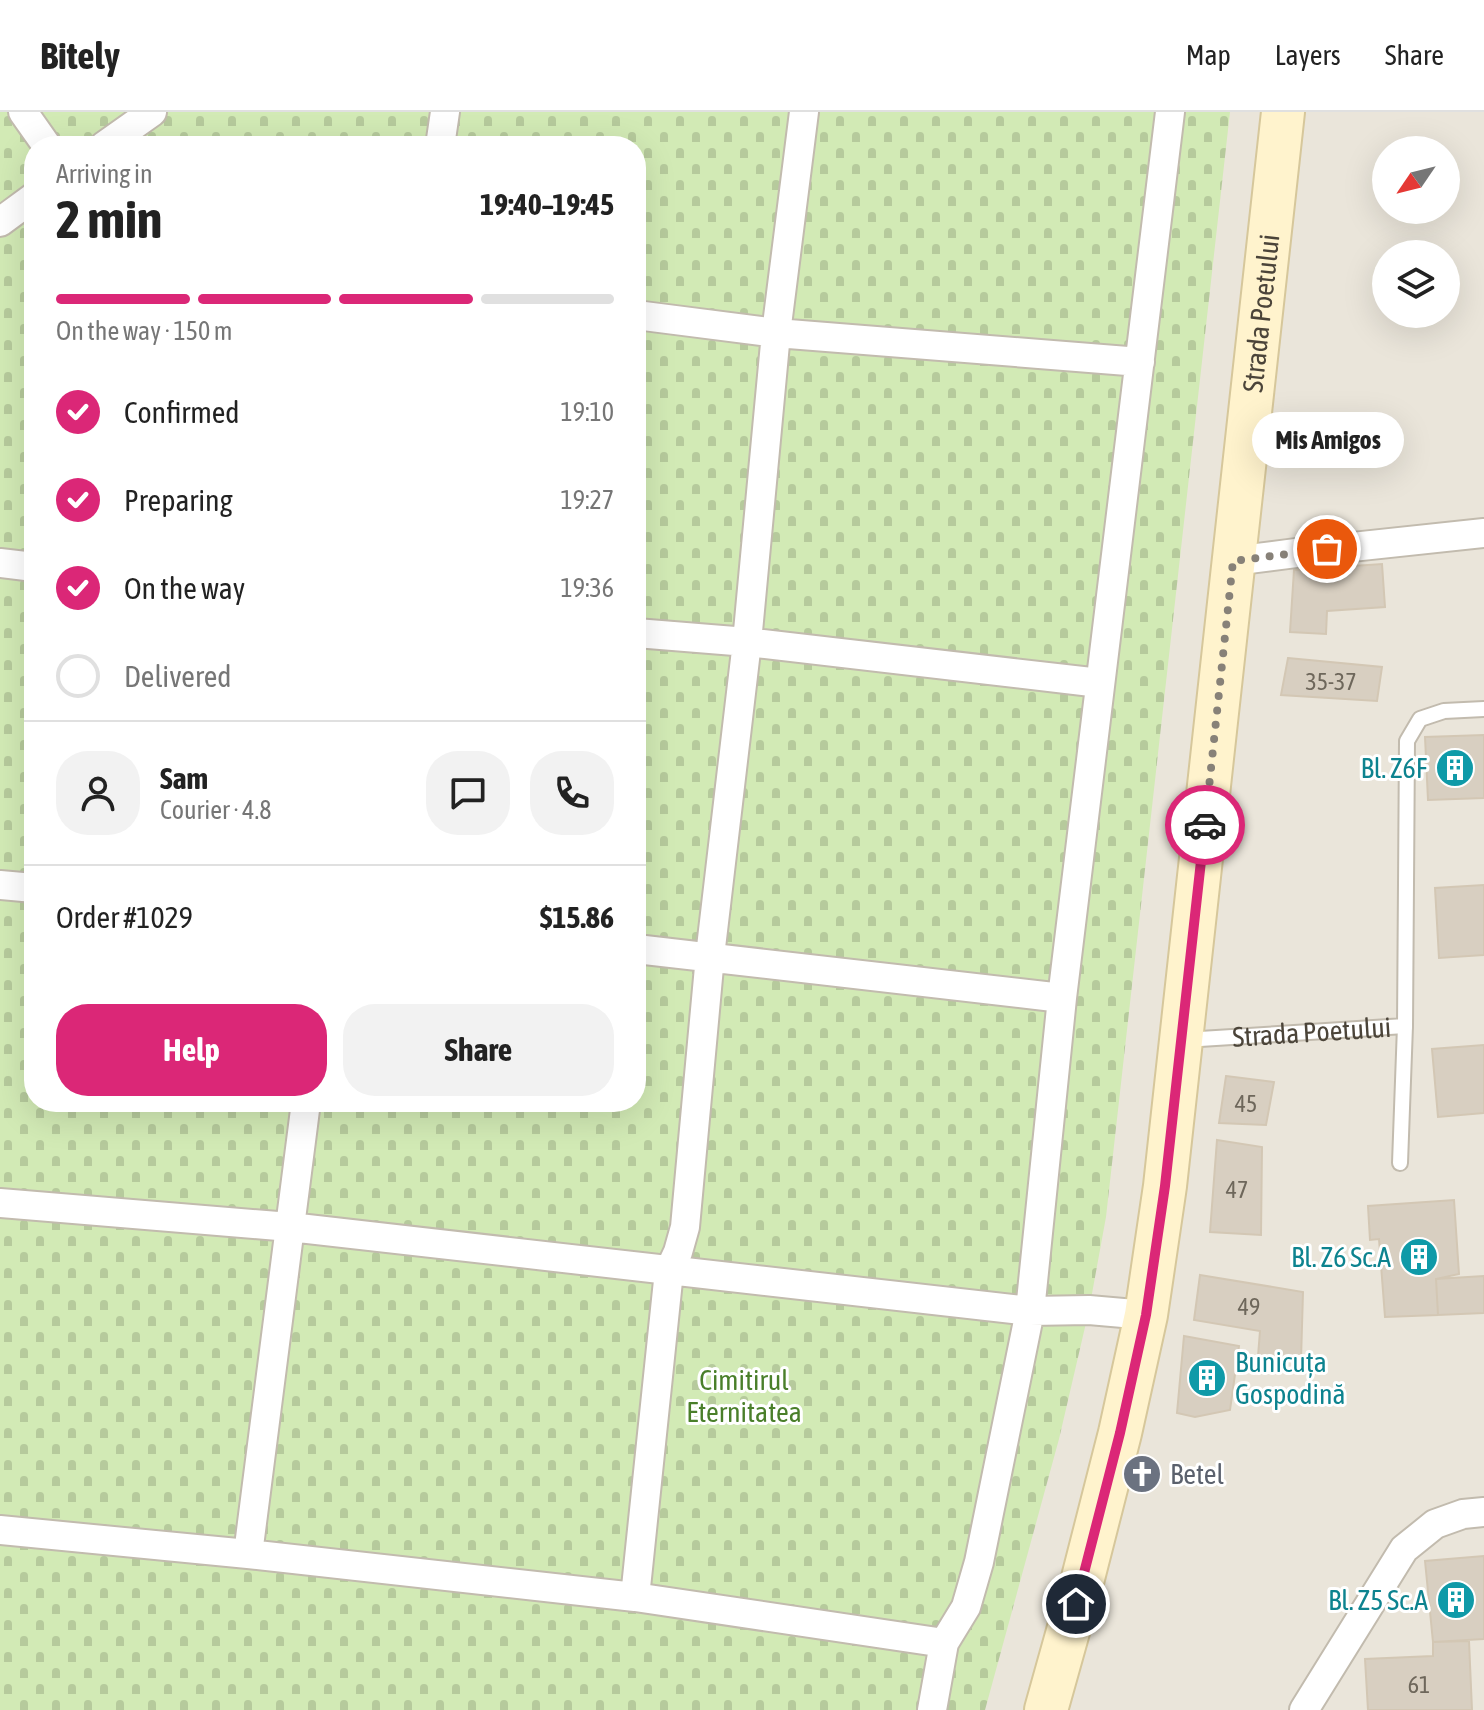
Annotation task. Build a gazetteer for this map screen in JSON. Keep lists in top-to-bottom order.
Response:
{
  "streets": {
    "street": ["Strada Poetului"]
  },
  "parks": ["Cimitirul Eternitatea"],
  "places": {
    "other": ["Mis Amigos"],
    "building": [
      "Bl. Z6F",
      "Bl. Z6 Sc.A",
      "Bunicuța Gospodină",
      "Bl. Z5 Sc.A"
    ],
    "church": ["Betel"]
  },
  "house_numbers": [
    "35-37",
    "45",
    "47",
    "49",
    "61"
  ],
  "north": "bottom left",
  "page": {
    "header": "Bitely",
    "nav": ["Map", "Layers", "Share"],
    "heading": ["2 min", "Arriving in", "19:40–19:45"],
    "panel": [
      "Sam",
      "Courier · 4.8",
      "Order #1029",
      "$15.86"
    ],
    "bar": "On the way · 150 m",
    "list": [
      ["Confirmed", "19:10"],
      ["Preparing", "19:27"],
      ["On the way", "19:36"],
      "Delivered"
    ],
    "bubble": "Mis Amigos",
    "buttons": ["Help", "Share"]
  }
}
